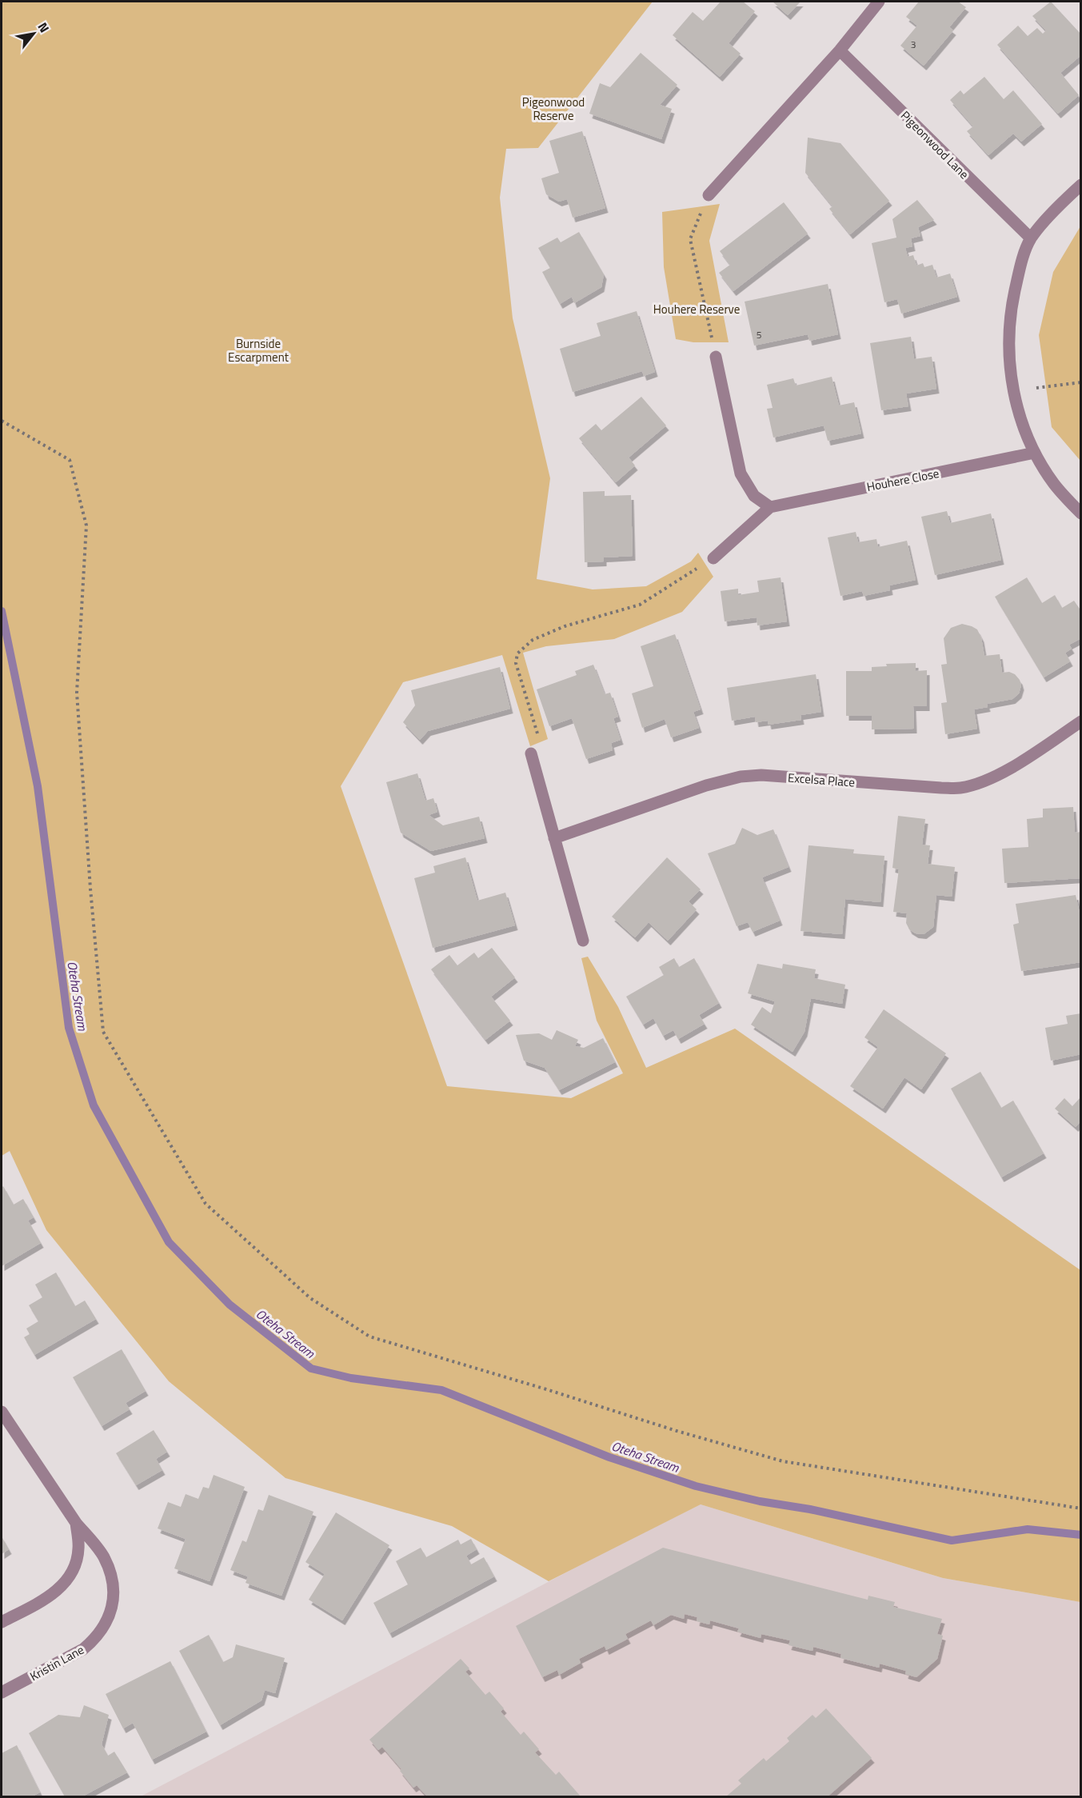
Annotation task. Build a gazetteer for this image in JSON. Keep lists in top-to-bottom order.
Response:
{
  "streets": {
    "street": [
      "Pigeonwood Lane",
      "Houhere Close",
      "Excelsa Place",
      "Kristin Lane"
    ]
  },
  "water": ["Oteha Stream"],
  "parks": ["Pigeonwood Reserve", "Houhere Reserve", "Burnside Escarpment"],
  "house_numbers": ["3", "5"],
  "north": "top right"
}
